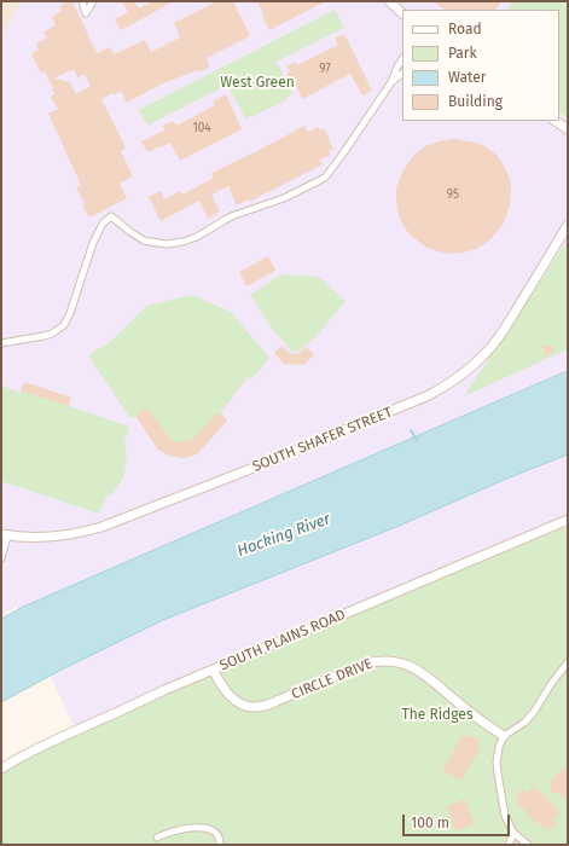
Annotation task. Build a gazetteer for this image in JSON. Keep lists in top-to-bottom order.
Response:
{
  "streets": {
    "street": ["SOUTH SHAFER STREET", "SOUTH PLAINS ROAD", "CIRCLE DRIVE"]
  },
  "crossings": [
    ["SOUTH PLAINS ROAD", "CIRCLE DRIVE"]
  ],
  "water": ["Hocking River"],
  "parks": ["West Green", "The Ridges"],
  "house_numbers": ["97", "104", "95"],
  "legend": [
    "Road",
    "Park",
    "Water",
    "Building"
  ],
  "scale_bar": "100 m"
}
